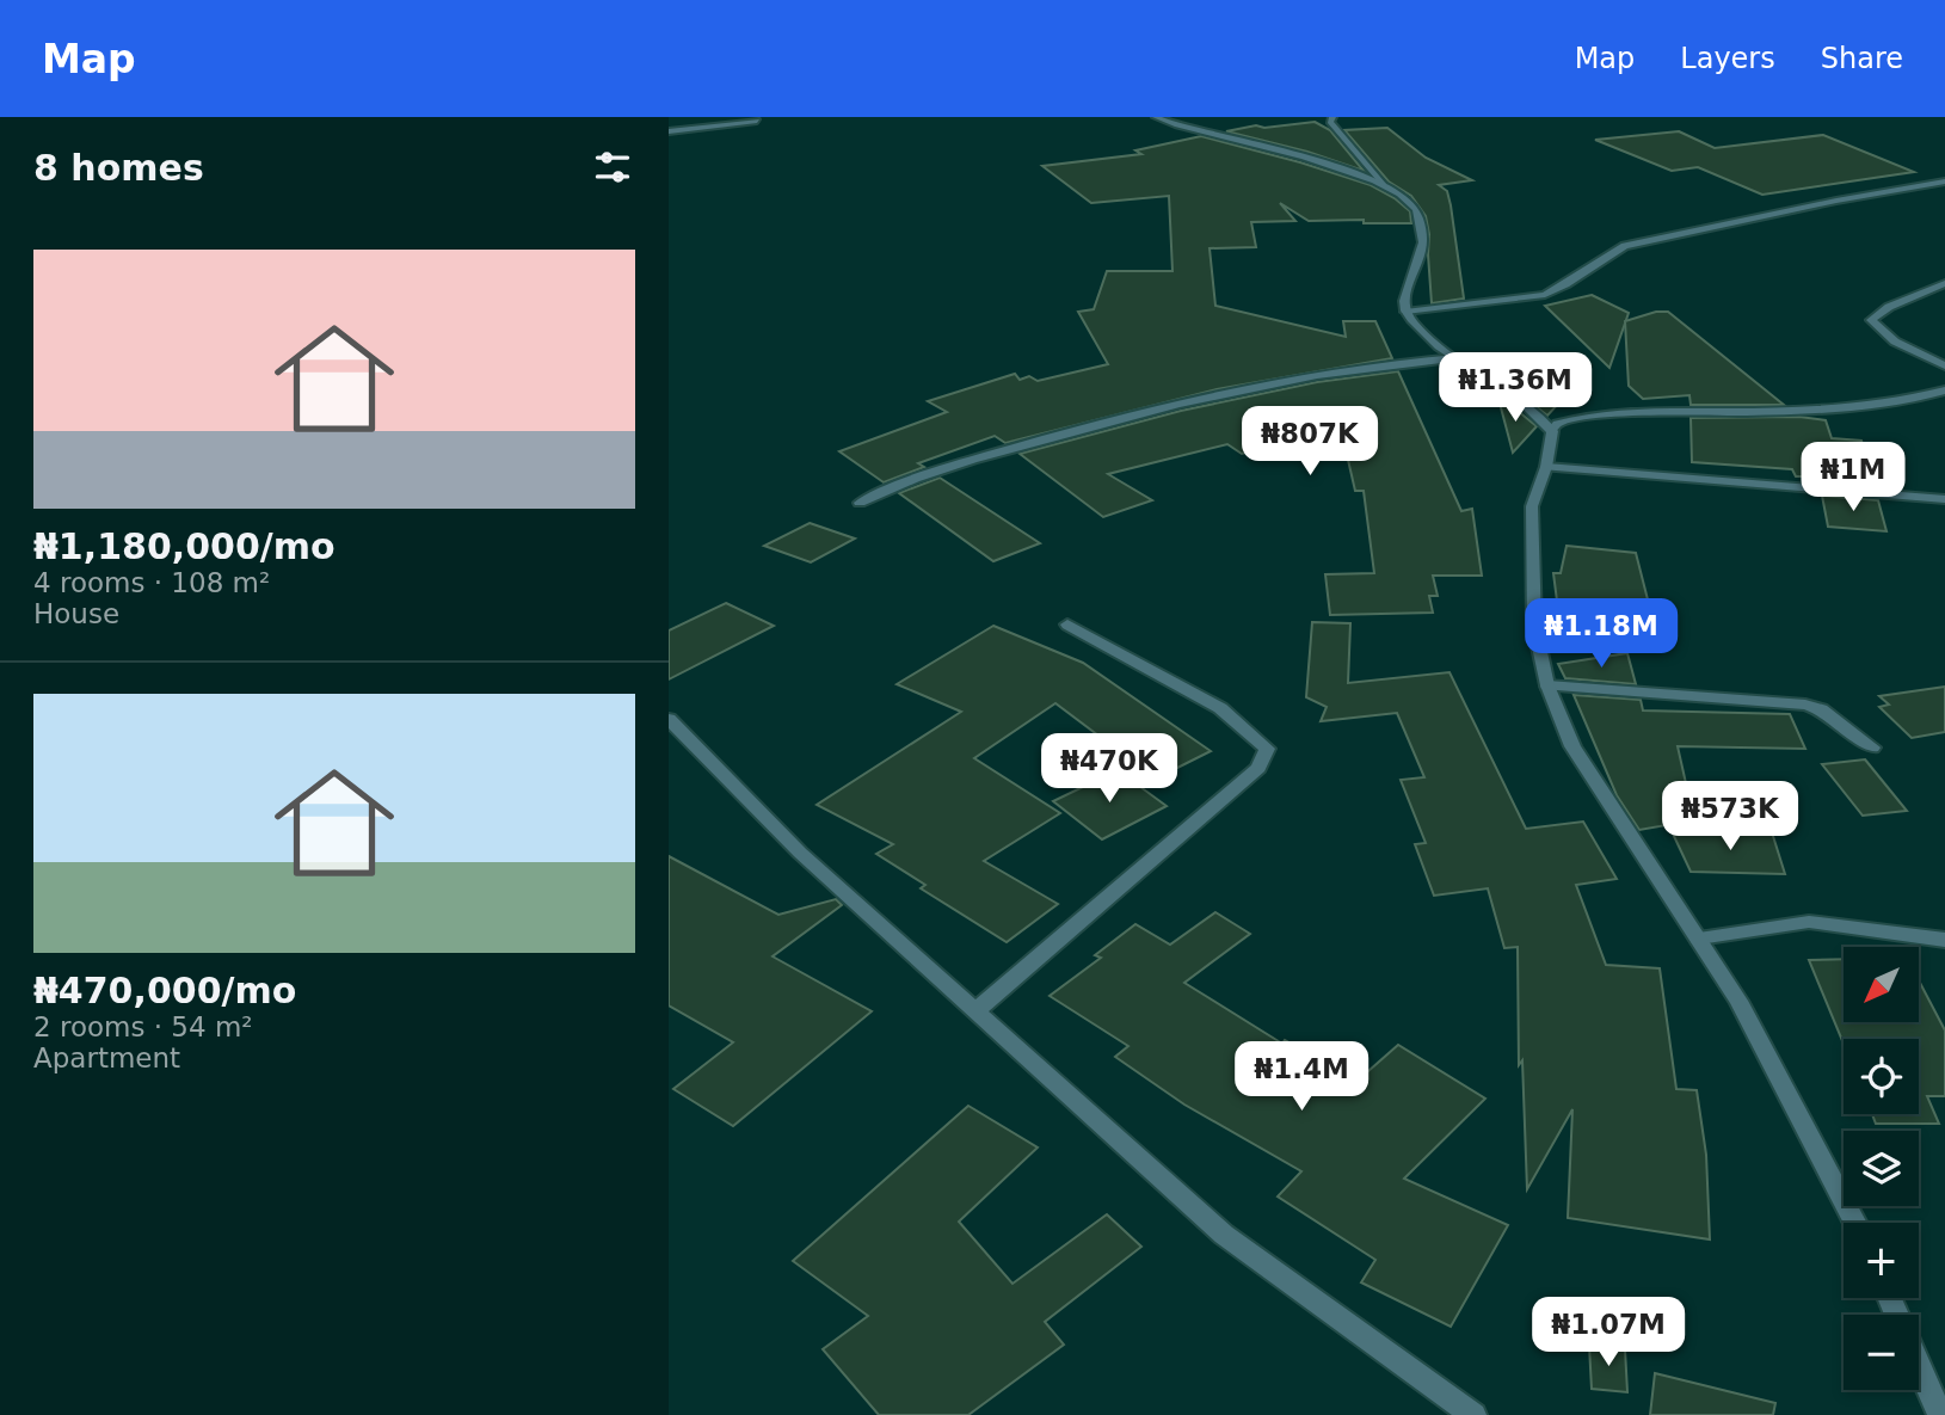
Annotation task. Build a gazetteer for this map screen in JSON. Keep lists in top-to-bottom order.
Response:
{
  "north": "bottom left",
  "page": {
    "header": "Map",
    "nav": ["Map", "Layers", "Share"],
    "heading": "8 homes",
    "list": [
      {
        "name": "₦1,180,000/mo",
        "note": "4 rooms · 108 m² · House"
      },
      {
        "name": "₦470,000/mo",
        "note": "2 rooms · 54 m² · Apartment"
      }
    ],
    "price": [
      "₦1.36M",
      "₦807K",
      "₦1M",
      "₦1.18M",
      "₦470K",
      "₦573K",
      "₦1.4M",
      "₦1.07M"
    ],
    "map_buttons": ["+", "−"]
  }
}
